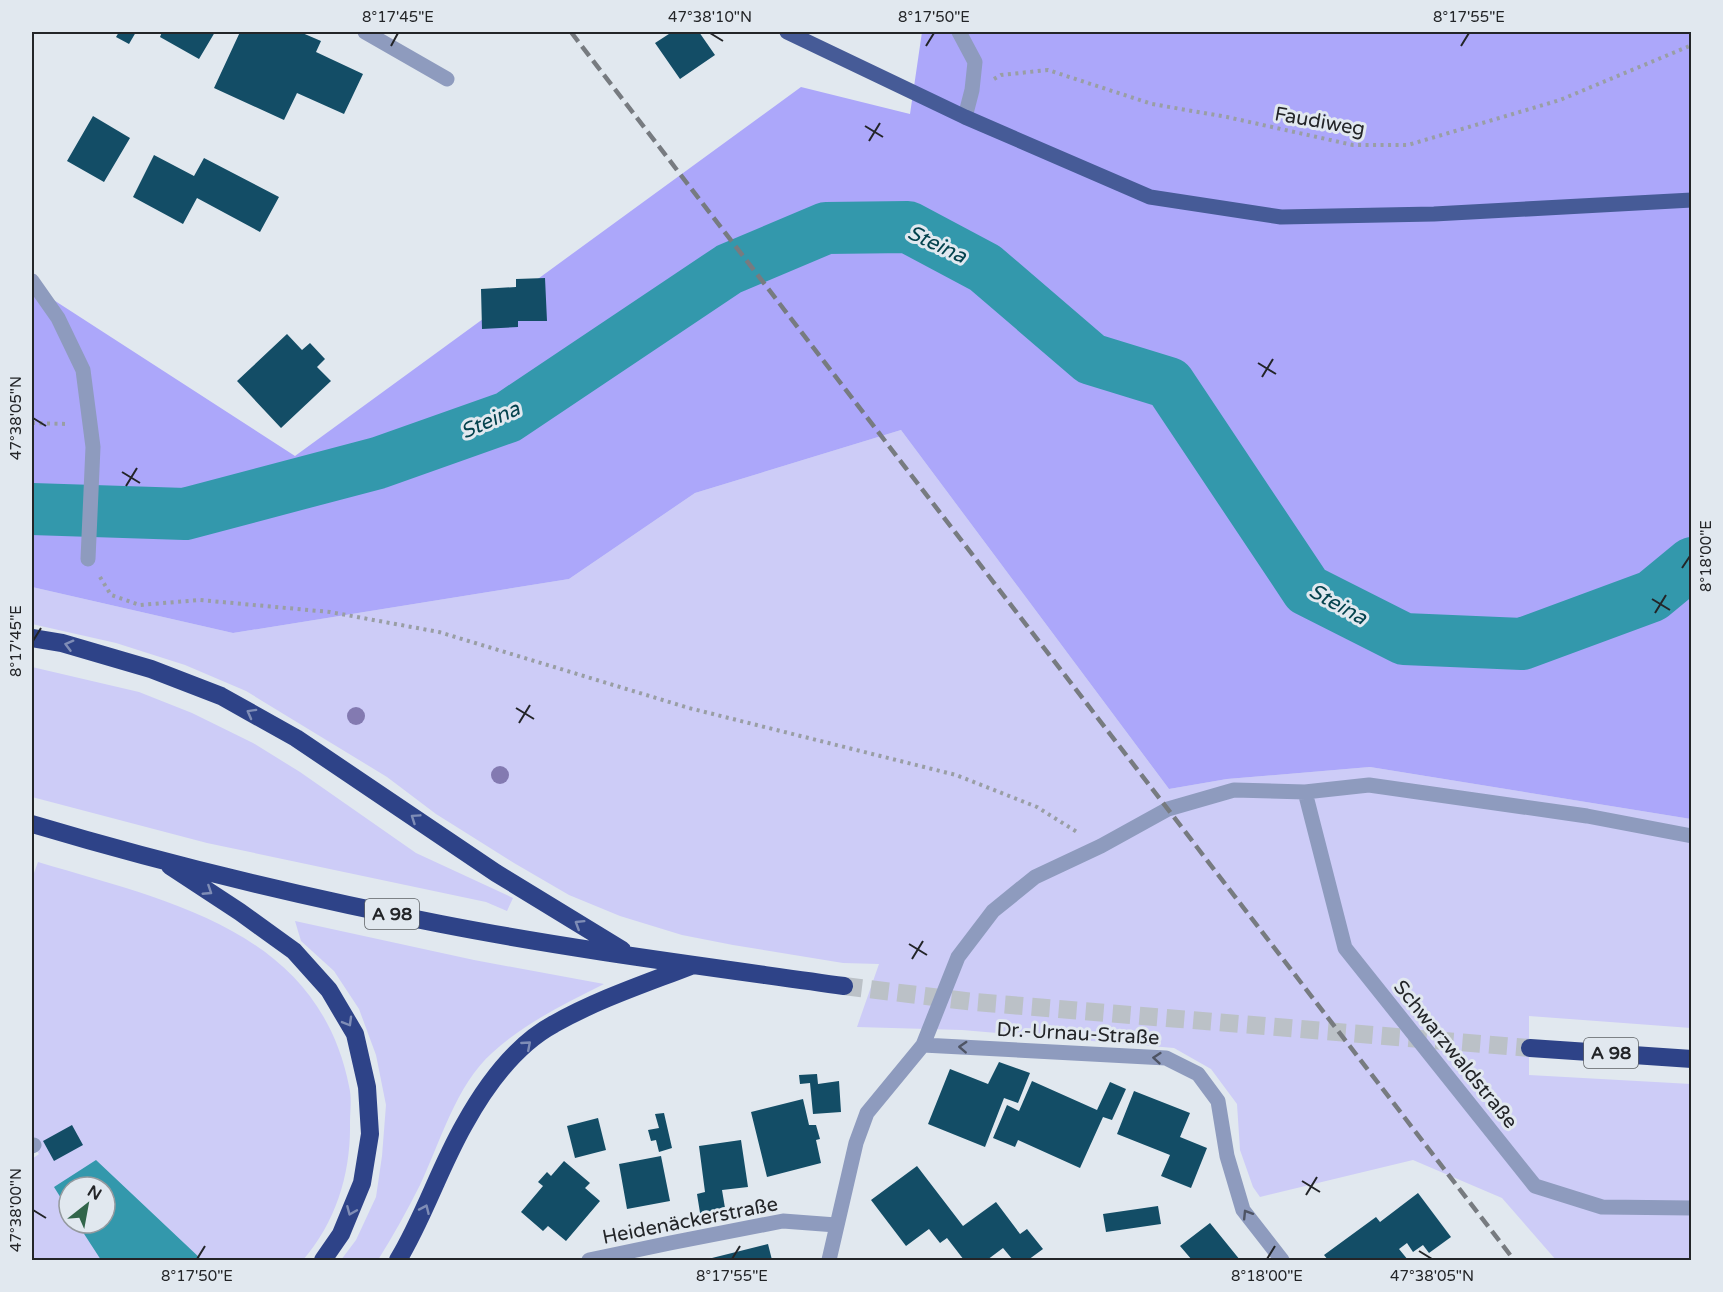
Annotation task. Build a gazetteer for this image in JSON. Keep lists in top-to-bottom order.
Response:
{
  "streets": {
    "highway": ["A 98"],
    "street": ["Dr.-Urnau-Straße", "Schwarzwaldstraße", "Heidenäckerstraße"],
    "path": ["Faudiweg"]
  },
  "one_way": ["Dr.-Urnau-Straße"],
  "water": ["Steina"],
  "north": "top right",
  "coordinates": [
    "8°17'45\"E",
    "47°38'10\"N",
    "8°17'50\"E",
    "8°17'55\"E",
    "47°38'05\"N",
    "8°18'00\"E",
    "47°38'00\"N"
  ]
}
